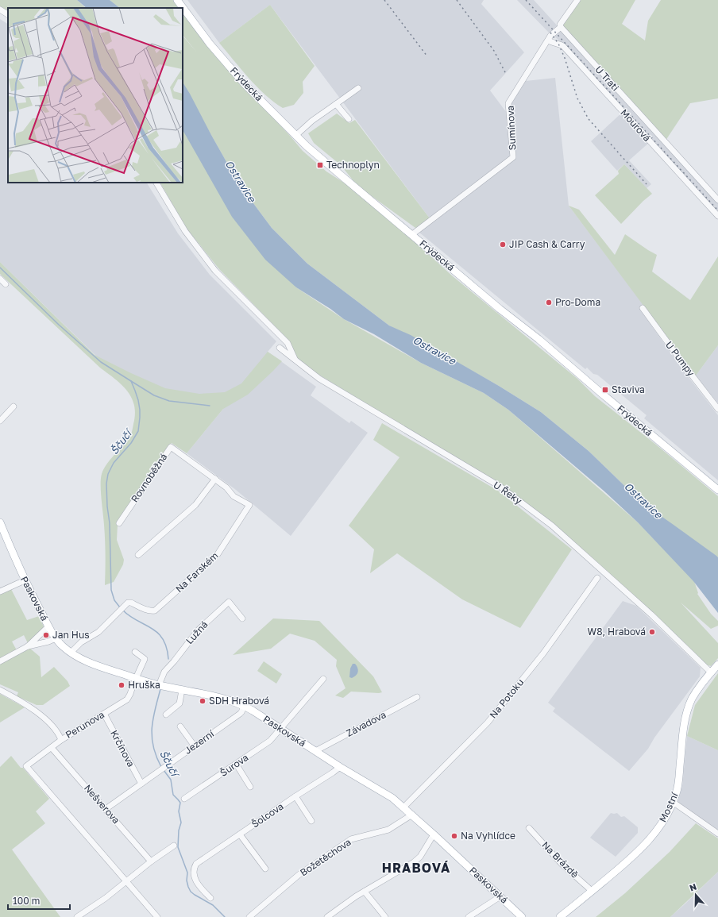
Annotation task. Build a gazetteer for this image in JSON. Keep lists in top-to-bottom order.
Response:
{
  "streets": {
    "main road": ["Frýdecká", "Paskovská", "Mostní"],
    "street": [
      "U Trati",
      "Mourová",
      "Sumínova",
      "U Pumpy",
      "Rovnoběžná",
      "U Řeky",
      "Na Farském",
      "Lužná",
      "Na Potoku",
      "Závadova",
      "Perunova",
      "Jezerní",
      "Krčínova",
      "Šurova",
      "Nešverova",
      "Šolcova",
      "Božetěchova",
      "Na Brázdě"
    ]
  },
  "crossings": [
    ["U Trati", "Sumínova"],
    ["Frýdecká", "Sumínova"],
    ["Mourová", "Sumínova"],
    ["Rovnoběžná", "Na Farském"],
    ["U Řeky", "Mostní"],
    ["Na Farském", "Paskovská"],
    ["Paskovská", "Lužná"],
    ["Paskovská", "Na Potoku"],
    ["Paskovská", "Závadova"],
    ["Paskovská", "Perunova"],
    ["Paskovská", "Jezerní"],
    ["Paskovská", "Šurova"],
    ["Paskovská", "Šolcova"],
    ["Paskovská", "Božetěchova"],
    ["Perunova", "Krčínova"],
    ["Perunova", "Nešverova"],
    ["Jezerní", "Krčínova"],
    ["Jezerní", "Nešverova"],
    ["Mostní", "Na Brázdě"]
  ],
  "districts": ["HRABOVÁ"],
  "water": ["Ostravice", "Ščučí"],
  "places": {
    "transit": ["Technoplyn", "Staviva"],
    "other": [
      "JIP Cash & Carry",
      "Pro-Doma",
      "W8, Hrabová",
      "Jan Hus",
      "Hruška",
      "SDH Hrabová",
      "Na Vyhlídce"
    ]
  },
  "scale_bar": "100 m",
  "north": "top"
}
